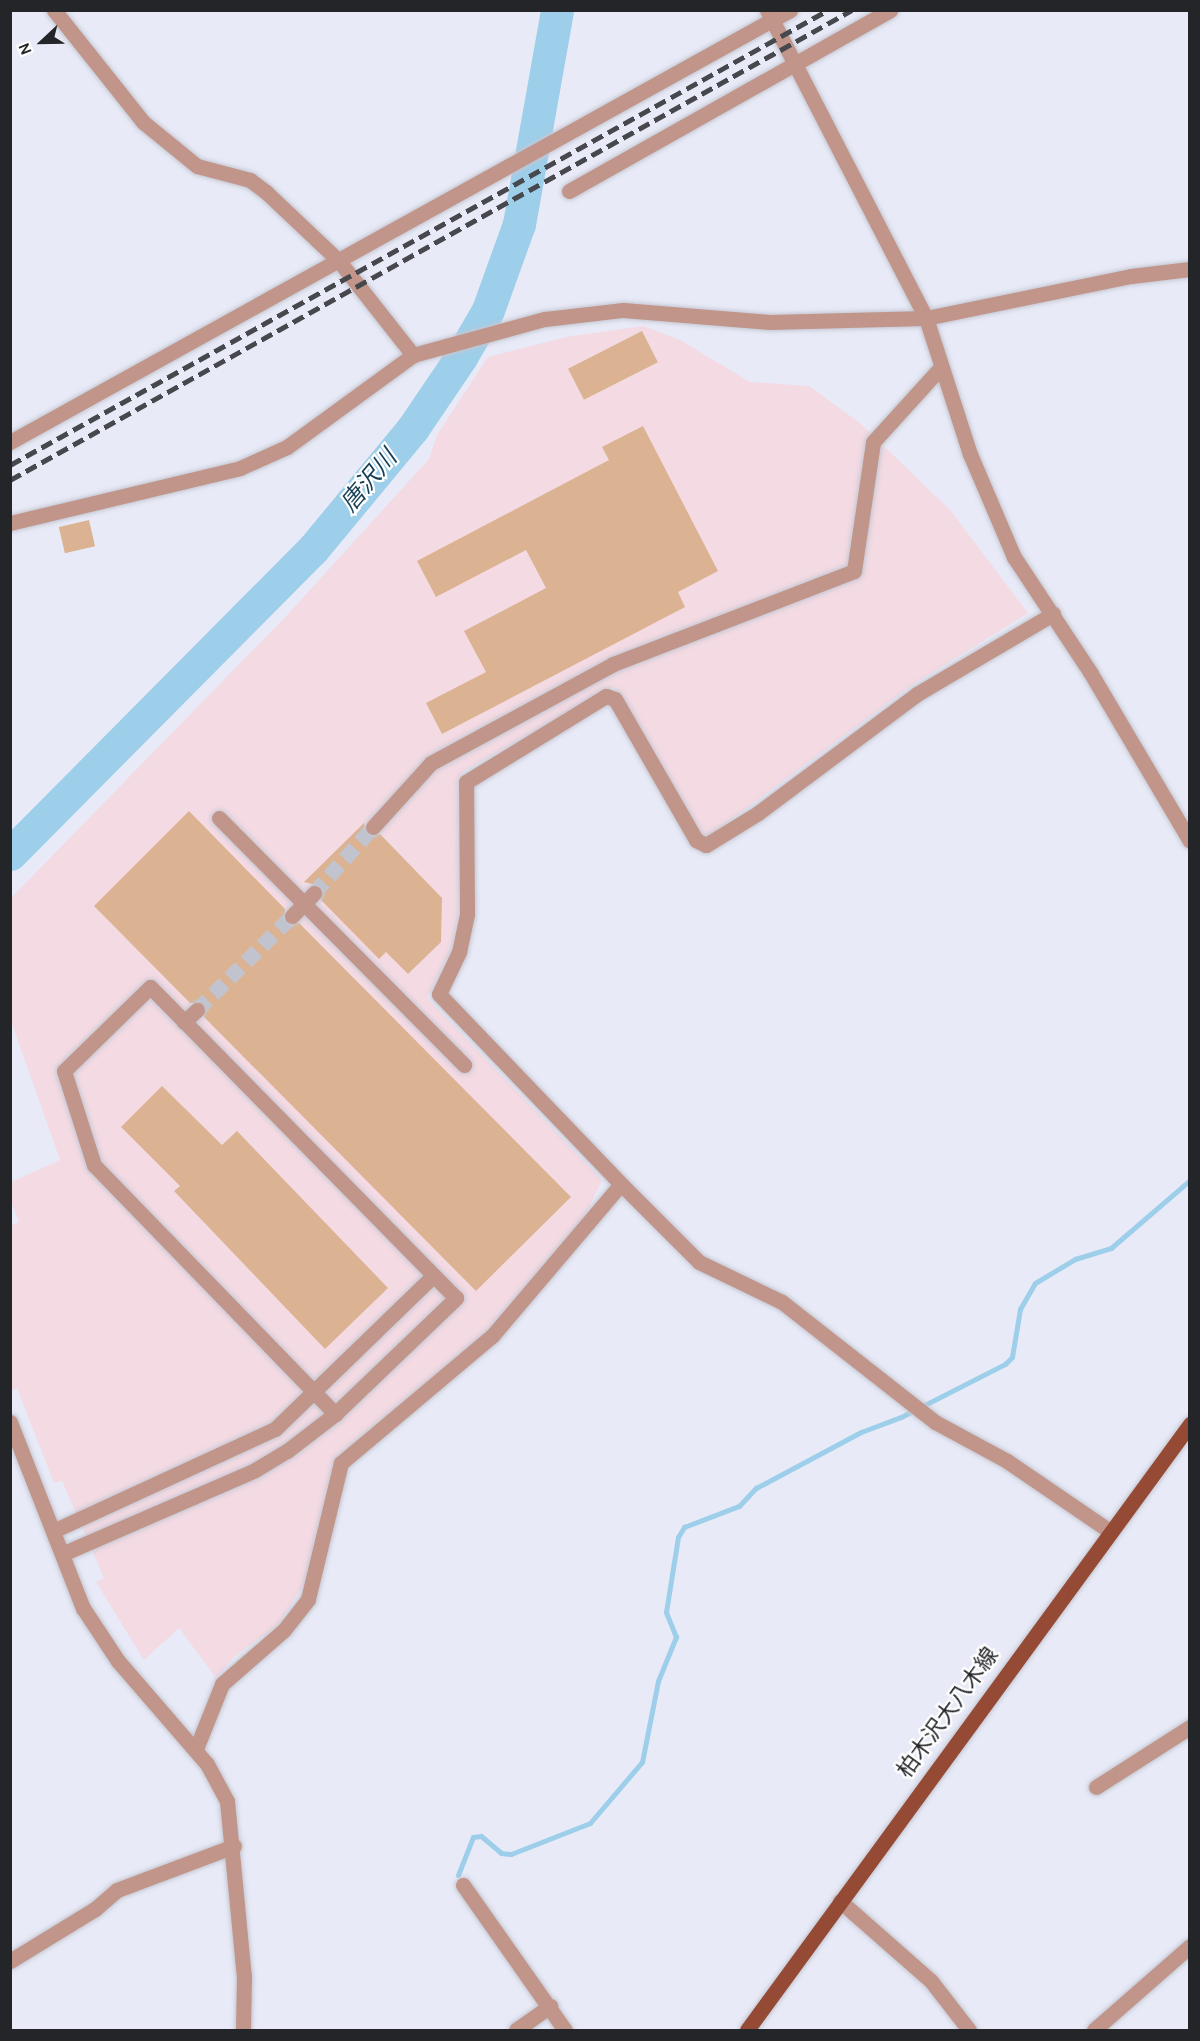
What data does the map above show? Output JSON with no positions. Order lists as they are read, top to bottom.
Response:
{
  "streets": {
    "main road": ["柏木沢大八木線"]
  },
  "water": ["唐沢川"],
  "north": "left"
}
